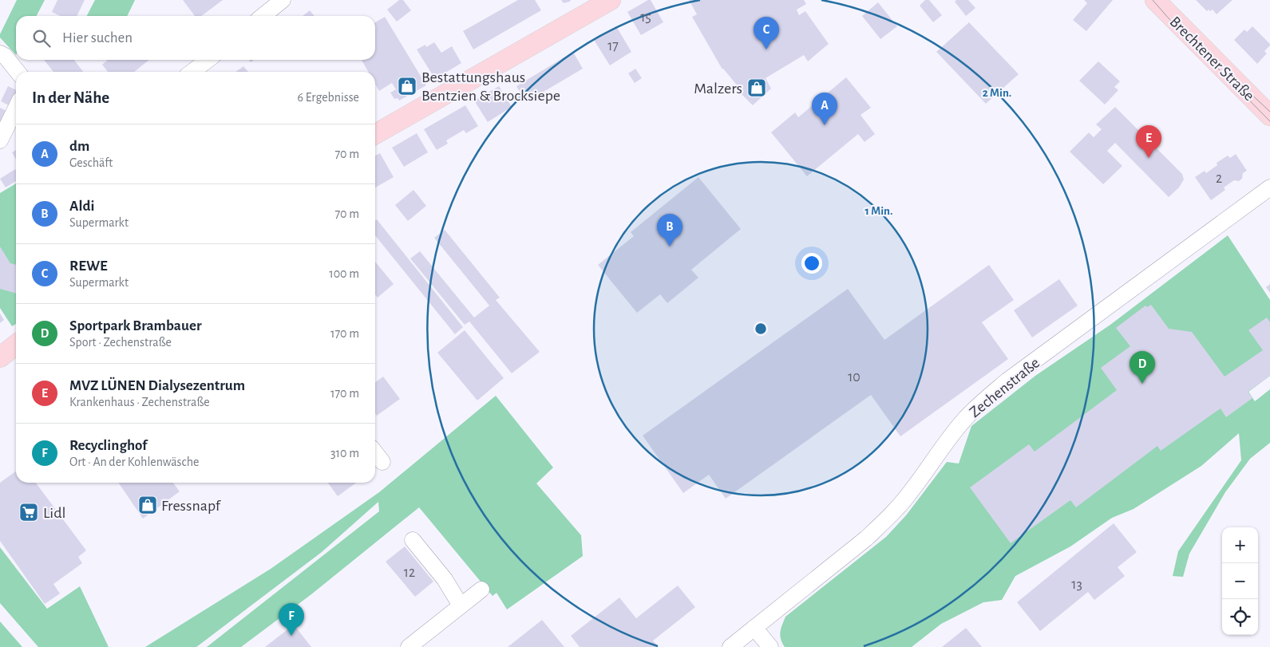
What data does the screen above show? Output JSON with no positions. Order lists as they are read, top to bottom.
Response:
{
  "streets": {
    "main road": ["Brechtener Straße"],
    "street": ["Zechenstraße"]
  },
  "places": {
    "shop": ["Bestattungshaus Bentzien & Brocksiepe", "Malzers", "Fressnapf"],
    "supermarket": ["Lidl"]
  },
  "house_numbers": [
    "15",
    "17",
    "2",
    "10",
    "12",
    "13"
  ],
  "page": {
    "search": "Hier suchen",
    "pins": [
      "C",
      "A",
      "E",
      "B",
      "D",
      "F"
    ],
    "heading": ["In der Nähe", "6 Ergebnisse"],
    "list": [
      {
        "mark": "A",
        "name": "dm",
        "note": "Geschäft",
        "value": "70 m"
      },
      {
        "mark": "B",
        "name": "Aldi",
        "note": "Supermarkt",
        "value": "70 m"
      },
      {
        "mark": "C",
        "name": "REWE",
        "note": "Supermarkt",
        "value": "100 m"
      },
      {
        "mark": "D",
        "name": "Sportpark Brambauer",
        "note": "Sport · Zechenstraße",
        "value": "170 m"
      },
      {
        "mark": "E",
        "name": "MVZ LÜNEN Dialysezentrum",
        "note": "Krankenhaus · Zechenstraße",
        "value": "170 m"
      },
      {
        "mark": "F",
        "name": "Recyclinghof",
        "note": "Ort · An der Kohlenwäsche",
        "value": "310 m"
      }
    ],
    "map_buttons": ["+", "−"]
  },
  "rings": ["2 Min.", "1 Min."]
}
